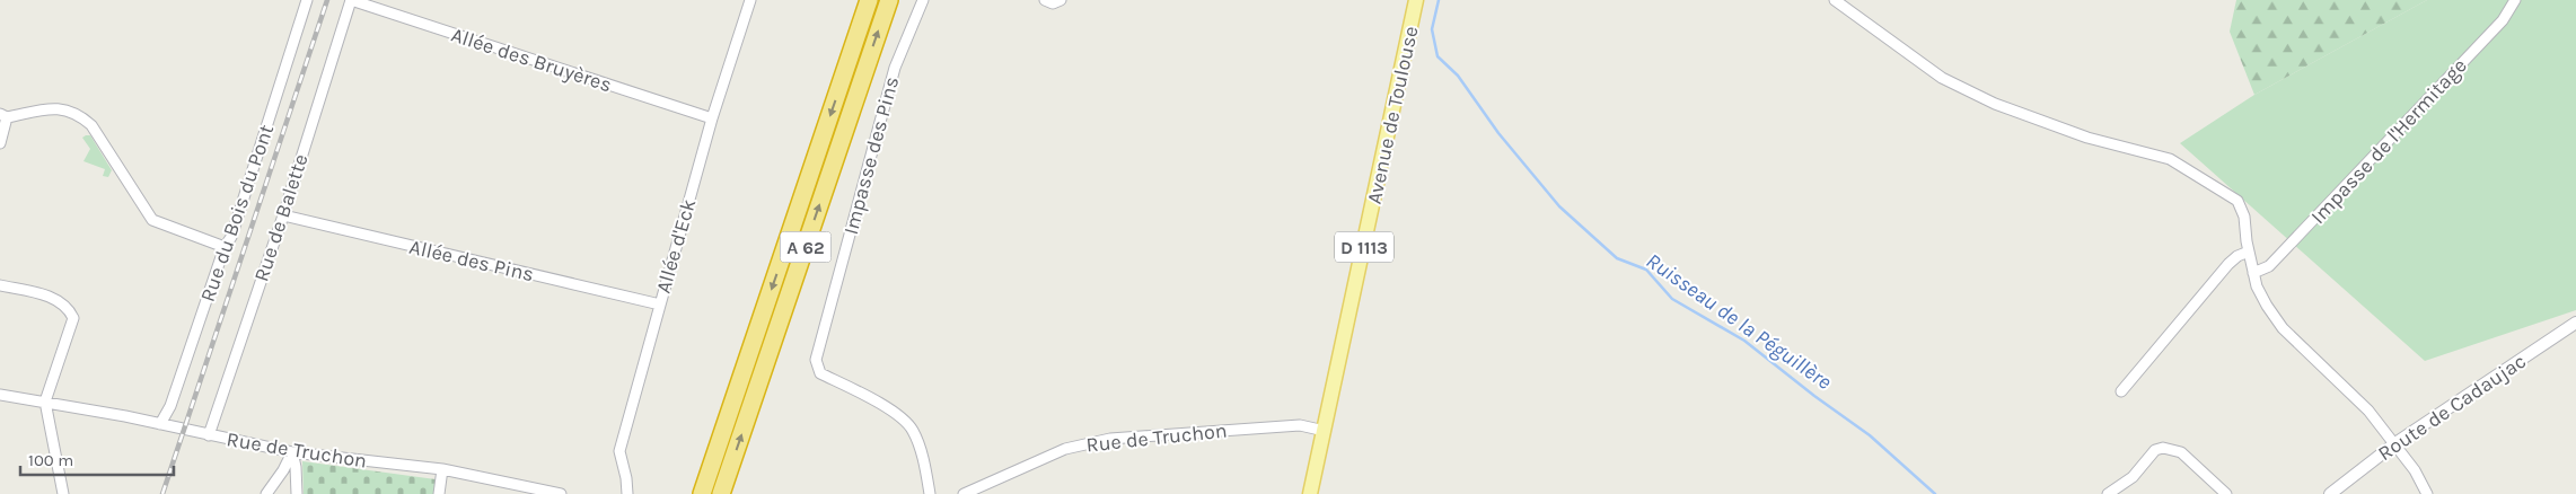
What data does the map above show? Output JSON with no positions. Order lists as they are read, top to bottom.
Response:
{
  "streets": {
    "highway": ["A 62"],
    "main road": ["Avenue de Toulouse", "D 1113"],
    "street": [
      "Allée des Bruyères",
      "Impasse de l'Hermitage",
      "Impasse des Pins",
      "Rue du Bois du Pont",
      "Rue de Balette",
      "Allée d'Eck",
      "Allée des Pins",
      "Route de Cadaujac",
      "Rue de Truchon"
    ]
  },
  "crossings": [
    ["Allée des Bruyères", "Rue de Balette"],
    ["Allée des Bruyères", "Allée d'Eck"],
    ["Avenue de Toulouse", "Rue de Truchon"],
    ["Rue du Bois du Pont", "Rue de Truchon"],
    ["Rue de Balette", "Allée des Pins"],
    ["Rue de Balette", "Rue de Truchon"],
    ["Allée d'Eck", "Allée des Pins"]
  ],
  "water": ["Ruisseau de la Péguillère"],
  "scale_bar": "100 m"
}
